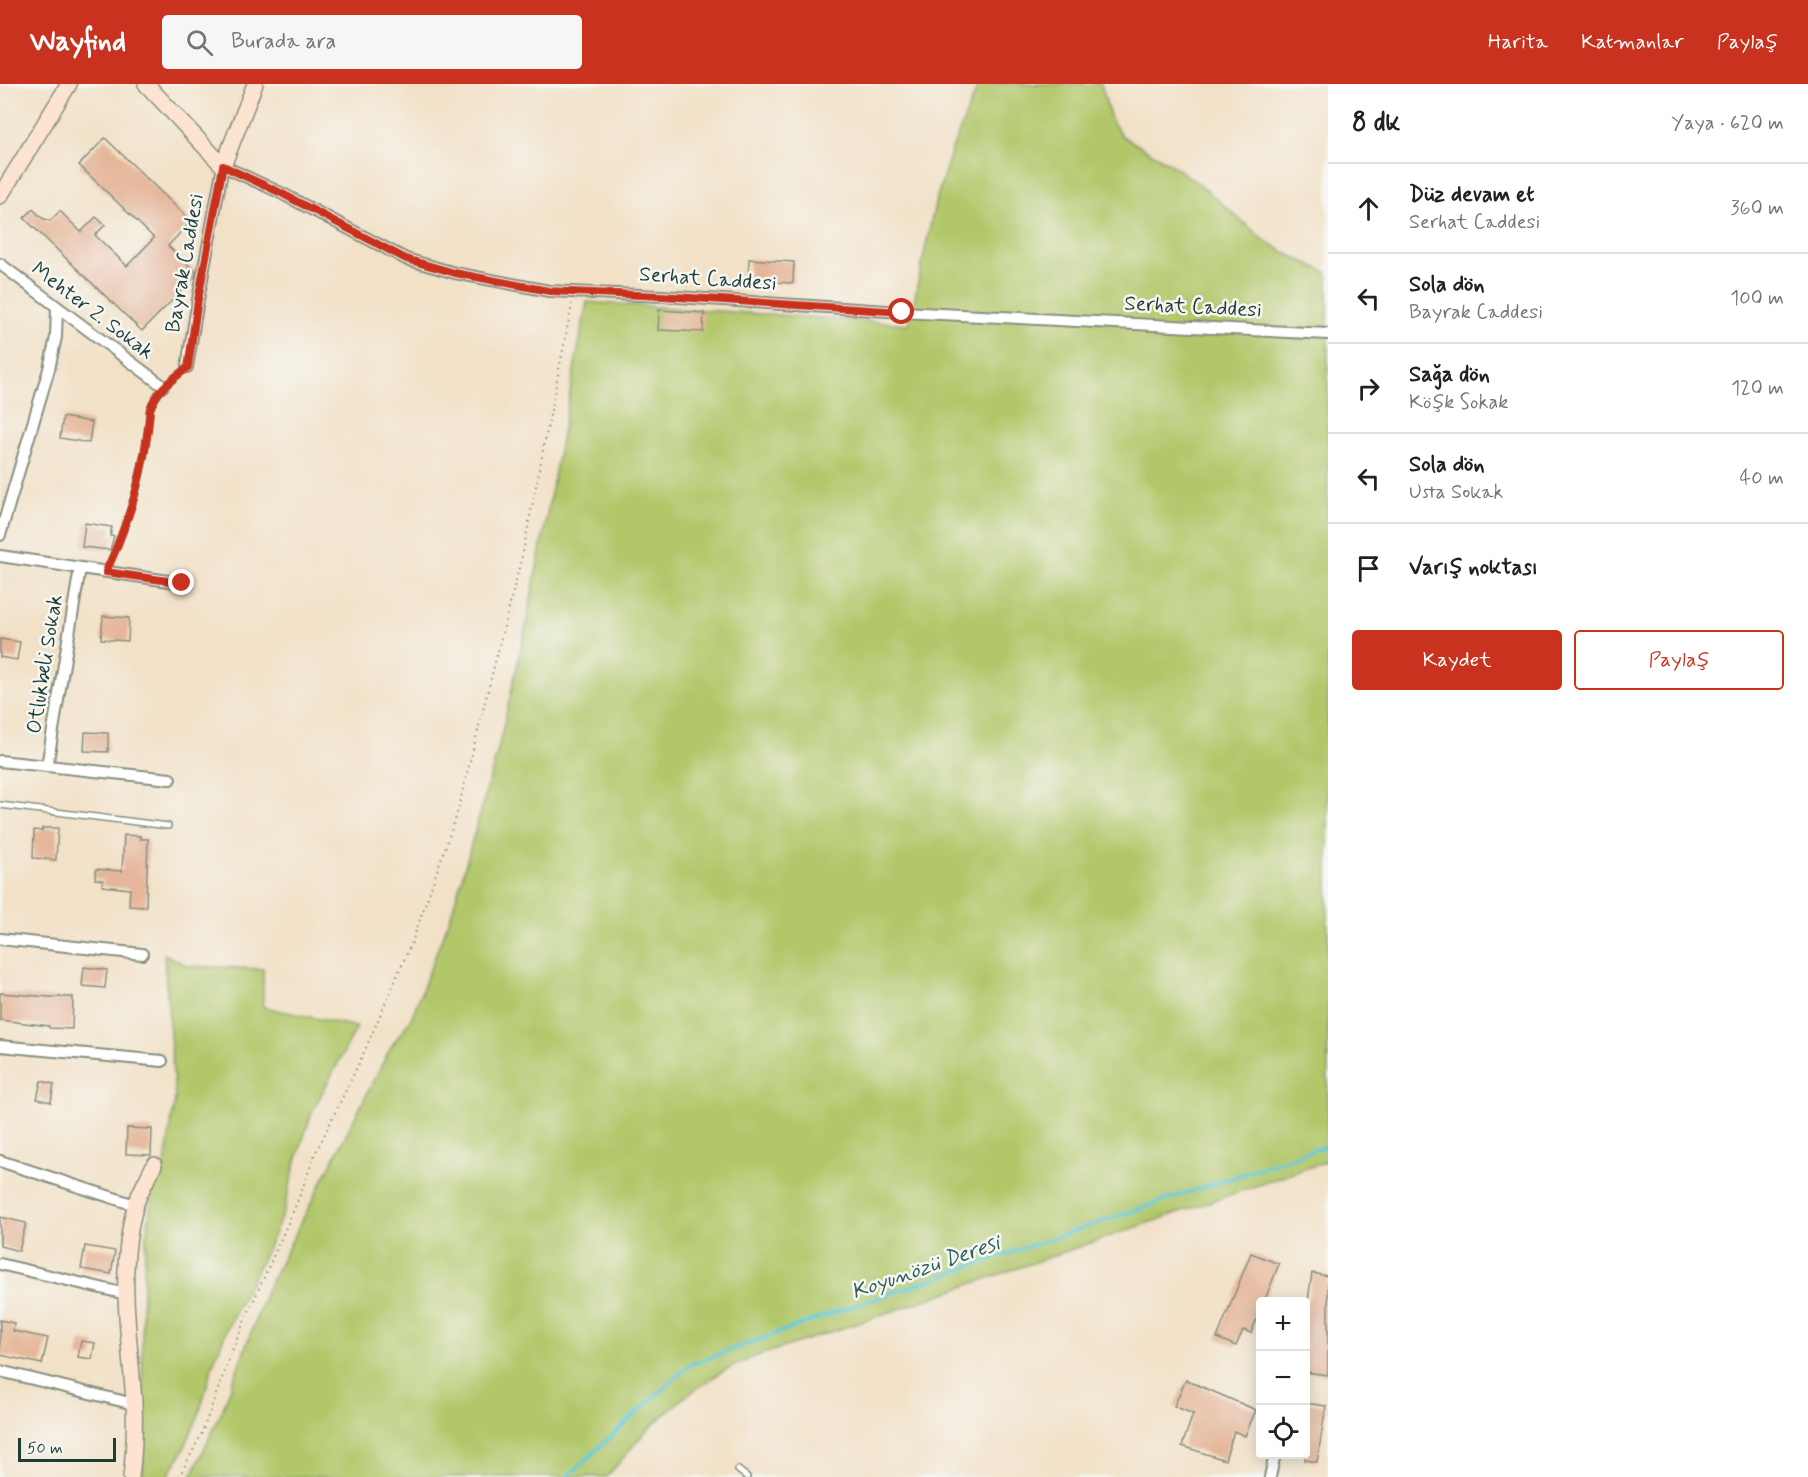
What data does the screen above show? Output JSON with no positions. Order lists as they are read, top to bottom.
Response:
{
  "streets": {
    "street": [
      "Bayrak Caddesi",
      "Serhat Caddesi",
      "Mehter 2. Sokak",
      "Otlukbeli Sokak"
    ]
  },
  "crossings": [
    ["Bayrak Caddesi", "Serhat Caddesi"]
  ],
  "water": ["Koyunözü Deresi"],
  "scale_bar": "50 m",
  "page": {
    "header": "Wayfind",
    "search": "Burada ara",
    "nav": ["Harita", "Katmanlar", "Paylaş"],
    "heading": ["8 dk", "Yaya · 620 m"],
    "list": [
      ["Düz devam et", "Serhat Caddesi", "360 m"],
      ["Sola dön", "Bayrak Caddesi", "100 m"],
      ["Sağa dön", "Köşk Sokak", "120 m"],
      ["Sola dön", "Usta Sokak", "40 m"],
      "Varış noktası"
    ],
    "buttons": ["Kaydet", "Paylaş"],
    "map_buttons": ["+", "−"],
    "scale": "50 m"
  }
}
